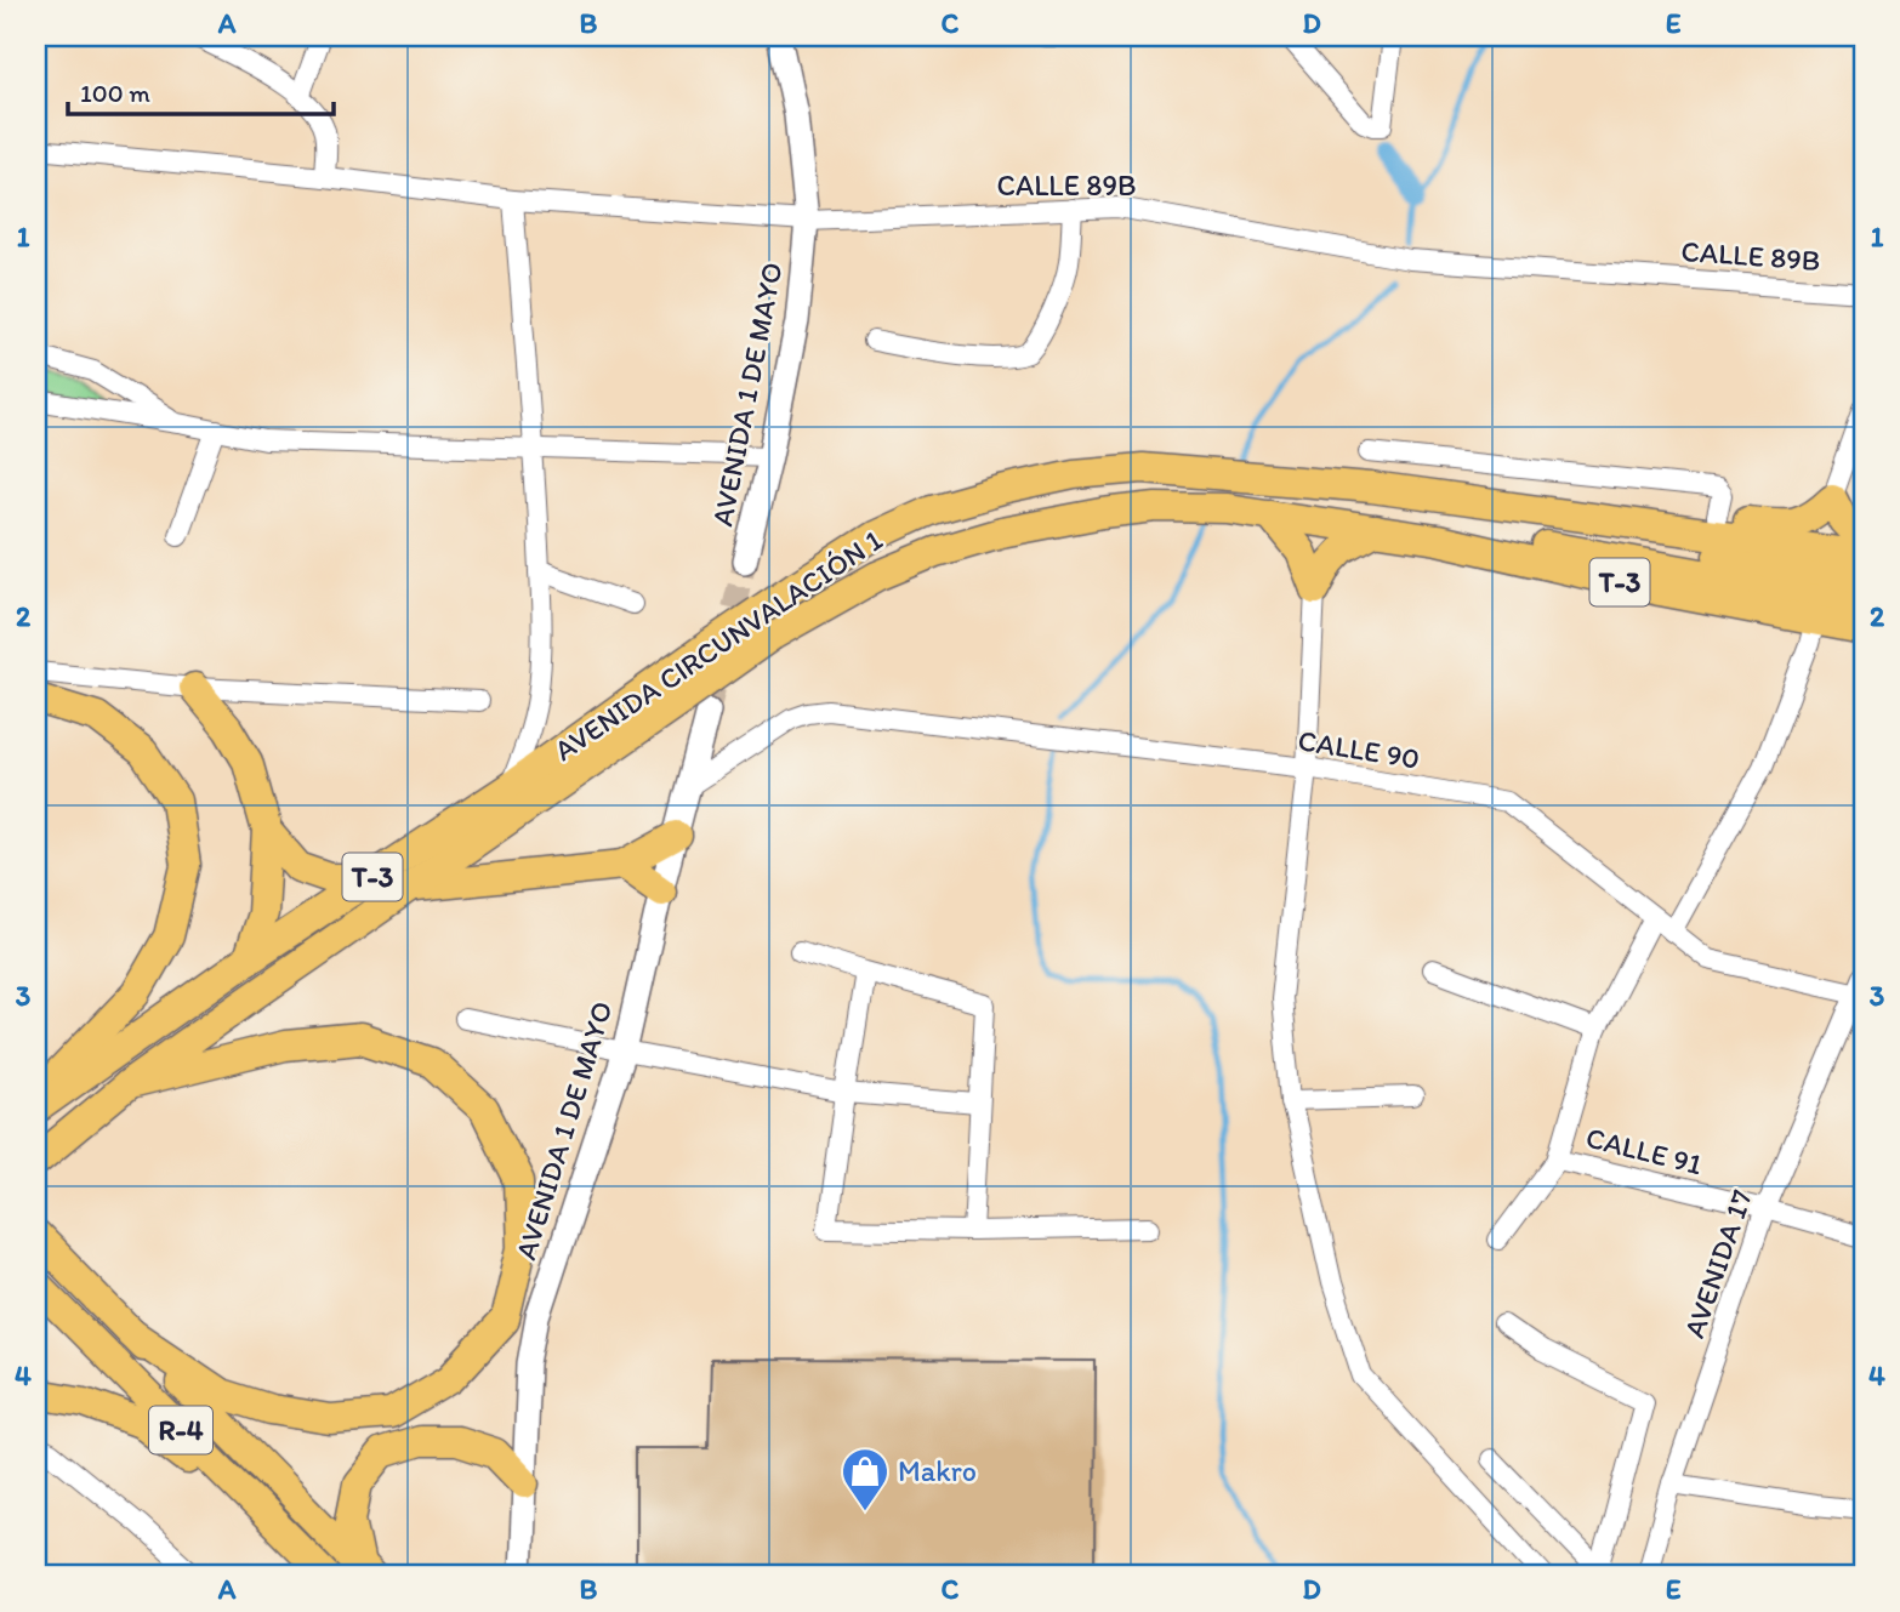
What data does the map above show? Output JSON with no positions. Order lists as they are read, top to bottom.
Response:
{
  "streets": {
    "main road": ["T-3", "AVENIDA CIRCUNVALACIÓN 1", "R-4"],
    "street": [
      "CALLE 89B",
      "AVENIDA 1 DE MAYO",
      "CALLE 90",
      "CALLE 91",
      "AVENIDA 17"
    ]
  },
  "crossings": [
    ["CALLE 89B", "AVENIDA 1 DE MAYO"],
    ["AVENIDA 1 DE MAYO", "AVENIDA CIRCUNVALACIÓN 1"],
    ["AVENIDA 1 DE MAYO", "CALLE 90"],
    ["T-3", "AVENIDA CIRCUNVALACIÓN 1"],
    ["CALLE 90", "AVENIDA 17"],
    ["CALLE 91", "AVENIDA 17"]
  ],
  "places": {
    "shop": ["Makro"]
  },
  "scale_bar": "100 m",
  "grid": {
    "columns": [
      "A",
      "B",
      "C",
      "D",
      "E"
    ],
    "rows": [
      "1",
      "2",
      "3",
      "4"
    ]
  }
}
